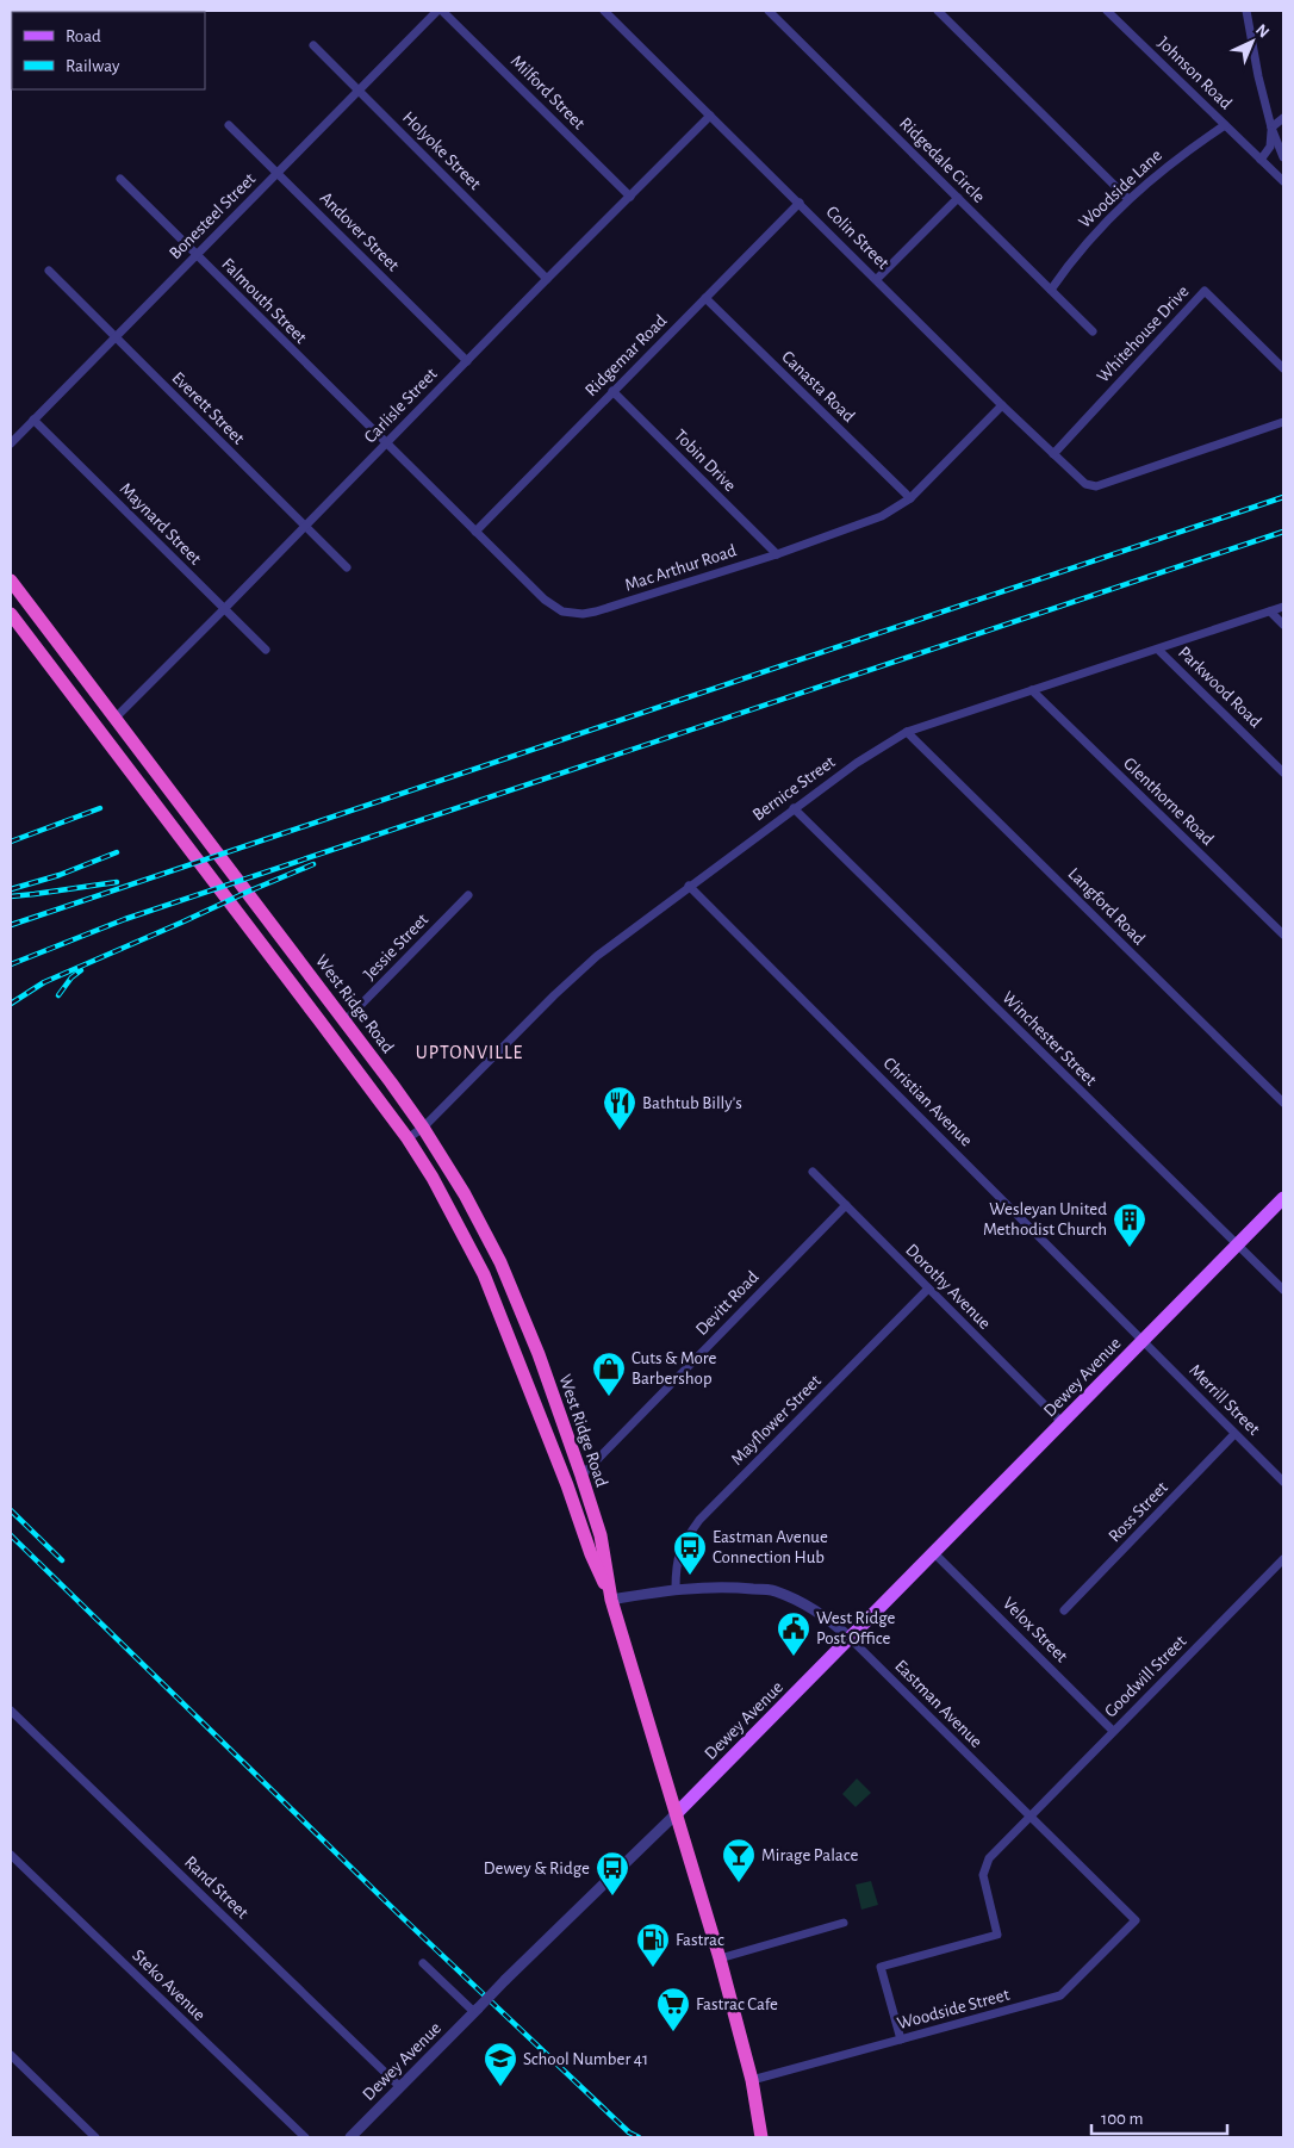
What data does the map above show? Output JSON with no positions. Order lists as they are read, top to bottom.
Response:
{
  "streets": {
    "highway": ["West Ridge Road"],
    "main road": ["Dewey Avenue"],
    "street": [
      "Johnson Road",
      "Milford Street",
      "Holyoke Street",
      "Ridgedale Circle",
      "Woodside Lane",
      "Bonesteel Street",
      "Andover Street",
      "Colin Street",
      "Falmouth Street",
      "Whitehouse Drive",
      "Ridgemar Road",
      "Canasta Road",
      "Carlisle Street",
      "Everett Street",
      "Tobin Drive",
      "Maynard Street",
      "Mac Arthur Road",
      "Parkwood Road",
      "Bernice Street",
      "Glenthorne Road",
      "Langford Road",
      "Jessie Street",
      "Winchester Street",
      "Christian Avenue",
      "Dorothy Avenue",
      "Devitt Road",
      "Merrill Street",
      "Mayflower Street",
      "Ross Street",
      "Velox Street",
      "Goodwill Street",
      "Eastman Avenue",
      "Rand Street",
      "Steko Avenue",
      "Woodside Street"
    ]
  },
  "crossings": [
    ["Johnson Road", "Woodside Lane"],
    ["Milford Street", "Bonesteel Street"],
    ["Milford Street", "Carlisle Street"],
    ["Holyoke Street", "Bonesteel Street"],
    ["Holyoke Street", "Carlisle Street"],
    ["Ridgedale Circle", "Woodside Lane"],
    ["Bonesteel Street", "Andover Street"],
    ["Bonesteel Street", "Falmouth Street"],
    ["Bonesteel Street", "Everett Street"],
    ["Bonesteel Street", "Maynard Street"],
    ["Andover Street", "Carlisle Street"],
    ["Colin Street", "Whitehouse Drive"],
    ["Colin Street", "Ridgemar Road"],
    ["Colin Street", "Carlisle Street"],
    ["Colin Street", "Mac Arthur Road"],
    ["Falmouth Street", "Carlisle Street"],
    ["Falmouth Street", "Mac Arthur Road"],
    ["Ridgemar Road", "Canasta Road"],
    ["Ridgemar Road", "Tobin Drive"],
    ["Ridgemar Road", "Mac Arthur Road"],
    ["Canasta Road", "Mac Arthur Road"],
    ["Carlisle Street", "Everett Street"],
    ["Carlisle Street", "Maynard Street"],
    ["Carlisle Street", "Mac Arthur Road"],
    ["Carlisle Street", "West Ridge Road"],
    ["Tobin Drive", "Mac Arthur Road"],
    ["Parkwood Road", "Bernice Street"],
    ["Bernice Street", "Glenthorne Road"],
    ["Bernice Street", "Langford Road"],
    ["Bernice Street", "West Ridge Road"],
    ["Bernice Street", "Winchester Street"],
    ["Bernice Street", "Christian Avenue"],
    ["Jessie Street", "West Ridge Road"],
    ["West Ridge Road", "Devitt Road"],
    ["West Ridge Road", "Dewey Avenue"],
    ["West Ridge Road", "Eastman Avenue"],
    ["West Ridge Road", "Woodside Street"],
    ["Winchester Street", "Dewey Avenue"],
    ["Christian Avenue", "Dewey Avenue"],
    ["Christian Avenue", "Merrill Street"],
    ["Dorothy Avenue", "Devitt Road"],
    ["Dorothy Avenue", "Dewey Avenue"],
    ["Dorothy Avenue", "Mayflower Street"],
    ["Dewey Avenue", "Merrill Street"],
    ["Dewey Avenue", "Velox Street"],
    ["Dewey Avenue", "Eastman Avenue"],
    ["Dewey Avenue", "Rand Street"],
    ["Merrill Street", "Ross Street"],
    ["Mayflower Street", "Eastman Avenue"],
    ["Velox Street", "Goodwill Street"],
    ["Goodwill Street", "Eastman Avenue"],
    ["Goodwill Street", "Woodside Street"],
    ["Eastman Avenue", "Woodside Street"]
  ],
  "districts": ["UPTONVILLE"],
  "places": {
    "restaurant": ["Bathtub Billy's"],
    "building": ["Wesleyan United Methodist Church"],
    "shop": ["Cuts & More Barbershop"],
    "bus stop": ["Eastman Avenue Connection Hub", "Dewey & Ridge"],
    "public building": ["West Ridge Post Office"],
    "bar": ["Mirage Palace"],
    "fuel station": ["Fastrac"],
    "supermarket": ["Fastrac Cafe"],
    "school or university": ["School Number 41"]
  },
  "legend": ["Road", "Railway"],
  "scale_bar": "100 m",
  "north": "top right"
}
